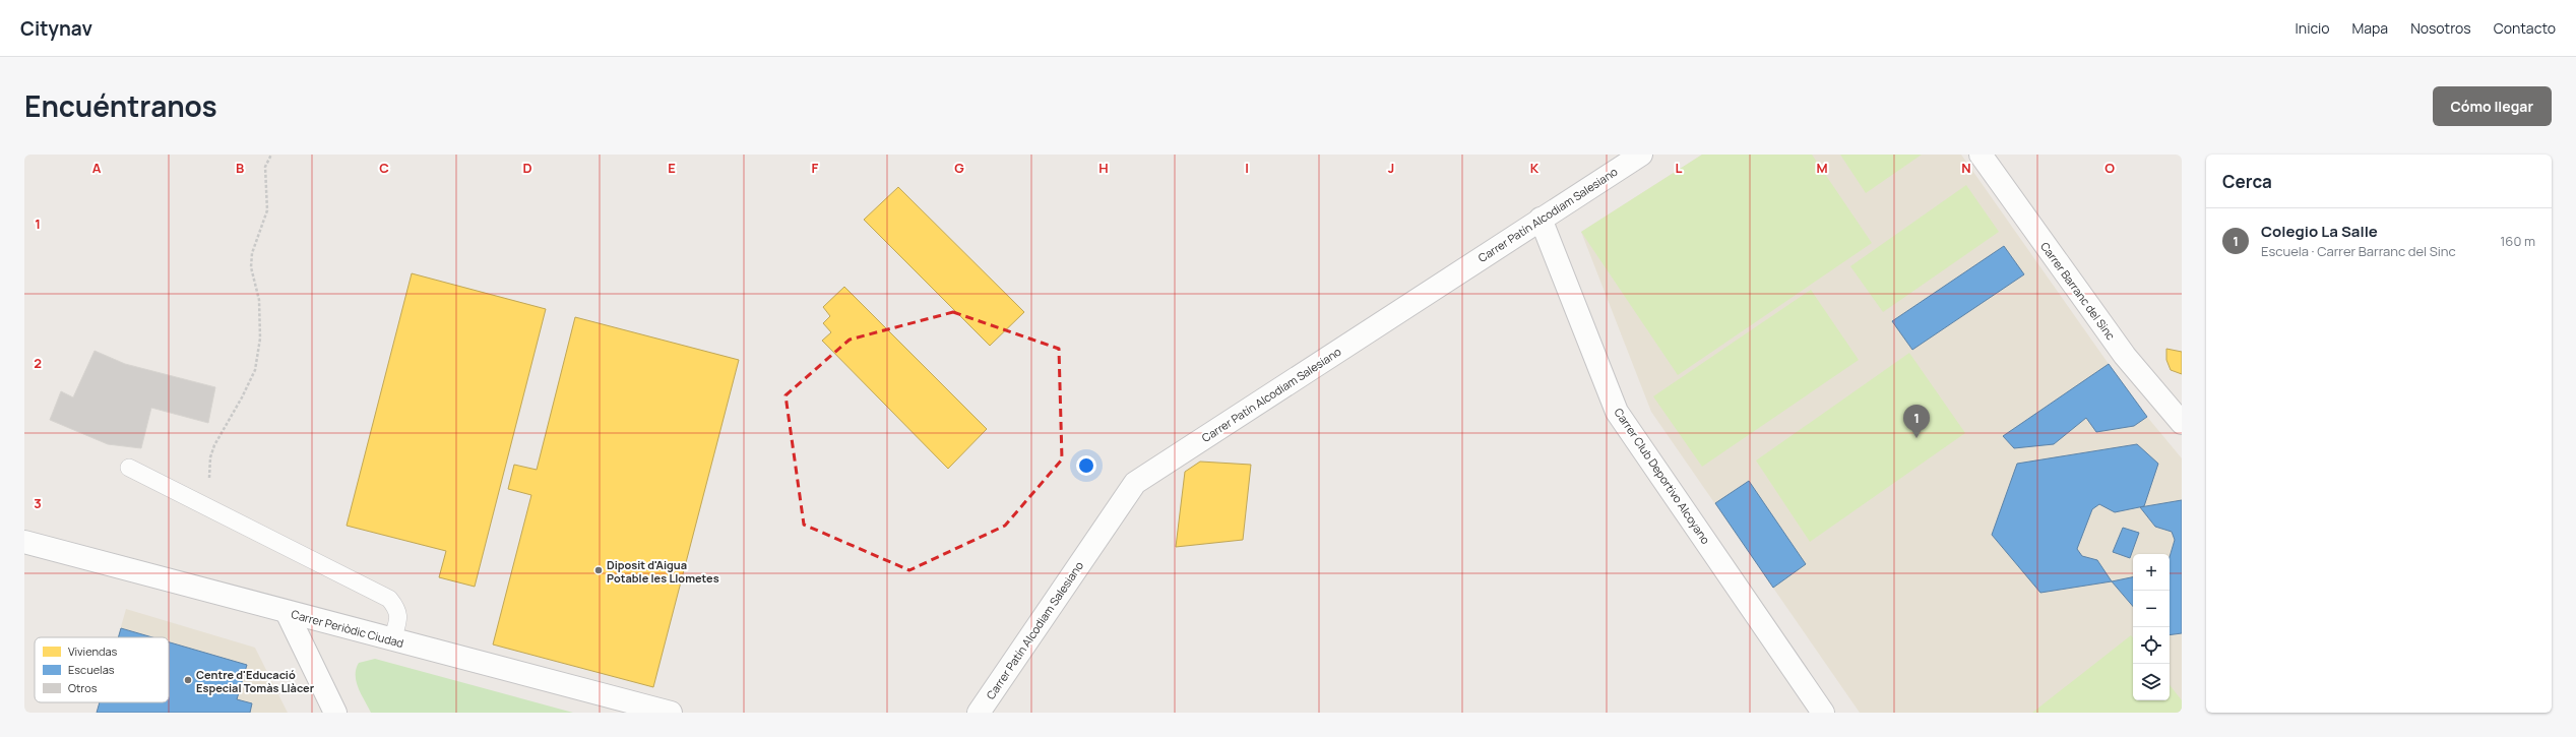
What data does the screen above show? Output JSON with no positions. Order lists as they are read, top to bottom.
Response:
{
  "streets": {
    "street": [
      "Carrer Patín Alcodiam Salesiano",
      "Carrer Barranc del Sinc",
      "Carrer Club Deportivo Alcoyano",
      "Carrer Periòdic Ciudad"
    ]
  },
  "crossings": [
    ["Carrer Patín Alcodiam Salesiano", "Carrer Club Deportivo Alcoyano"]
  ],
  "places": ["Diposit d'Aigua Potable les Llometes", "Centre d'Educació Especial Tomàs Llàcer"],
  "legend": ["Viviendas", "Escuelas", "Otros"],
  "page": {
    "header": "Citynav",
    "nav": [
      "Inicio",
      "Mapa",
      "Nosotros",
      "Contacto"
    ],
    "title": "Encuéntranos",
    "buttons": "Cómo llegar",
    "heading": "Cerca",
    "list": [
      {
        "mark": "1",
        "name": "Colegio La Salle",
        "note": "Escuela · Carrer Barranc del Sinc",
        "value": "160 m"
      }
    ],
    "pins": "1",
    "map_buttons": ["+", "−"]
  },
  "grid": {
    "columns": [
      "A",
      "B",
      "C",
      "D",
      "E",
      "F",
      "G",
      "H",
      "I",
      "J",
      "K",
      "L",
      "M",
      "N",
      "O"
    ],
    "rows": ["1", "2", "3"]
  }
}
